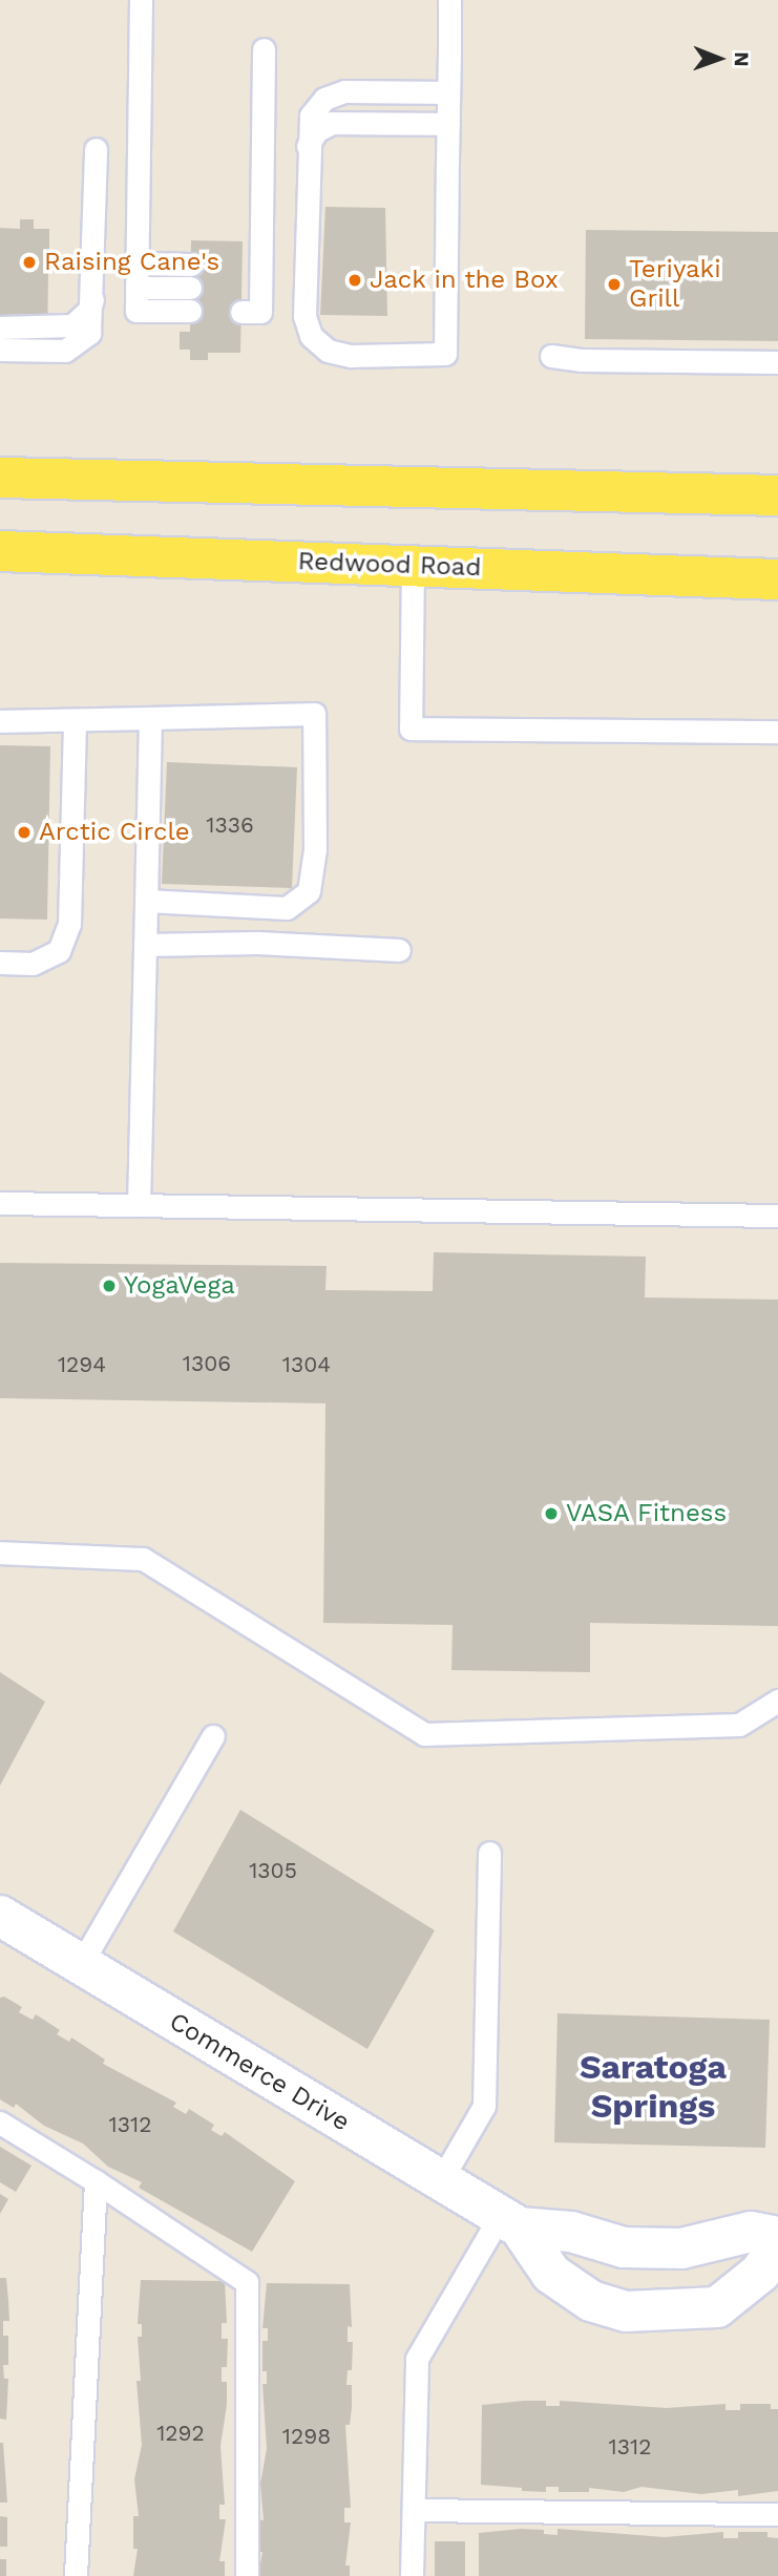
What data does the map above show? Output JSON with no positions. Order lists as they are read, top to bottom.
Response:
{
  "streets": {
    "main road": ["Redwood Road"],
    "street": ["Commerce Drive"]
  },
  "districts": ["Saratoga Springs"],
  "places": [
    "Raising Cane's",
    "Jack in the Box",
    "Teriyaki Grill",
    "Arctic Circle",
    "YogaVega",
    "VASA Fitness"
  ],
  "house_numbers": [
    "1336",
    "1306",
    "1294",
    "1304",
    "1305",
    "1312",
    "1292",
    "1298",
    "1312"
  ],
  "north": "right"
}
